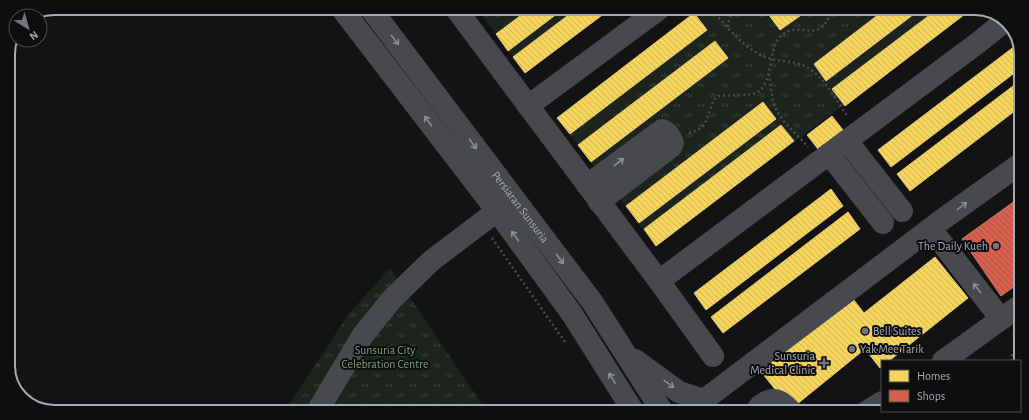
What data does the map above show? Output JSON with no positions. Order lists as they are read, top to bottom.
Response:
{
  "streets": {
    "street": ["Persiaran Sunsuria"]
  },
  "parks": ["Sunsuria City Celebration Centre"],
  "places": {
    "other": ["The Daily Kueh", "Bell Suites", "Yak Mee Tarik"],
    "health": ["Sunsuria Medical Clinic"]
  },
  "legend": ["Homes", "Shops"],
  "north": "bottom right"
}
